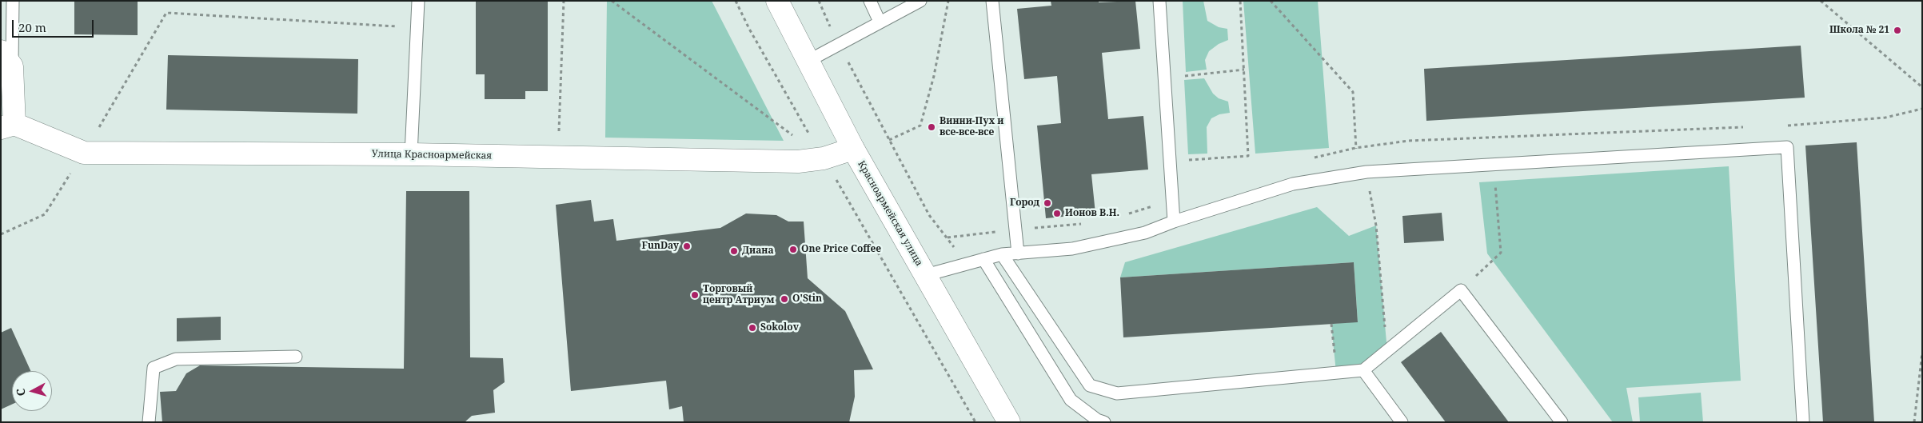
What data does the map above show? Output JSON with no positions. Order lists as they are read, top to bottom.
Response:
{
  "streets": {
    "street": ["Улица Красноармейская", "Красноармейская улица"]
  },
  "crossings": [
    ["Улица Красноармейская", "Красноармейская улица"]
  ],
  "places": [
    "Школа № 21",
    "Винни-Пух и все-все-все",
    "Город",
    "Ионов В.Н.",
    "FunDay",
    "One Price Coffee",
    "Диана",
    "Торговый центр Атриум",
    "O'Stin",
    "Sokolov"
  ],
  "scale_bar": "20 m",
  "north": "left"
}
